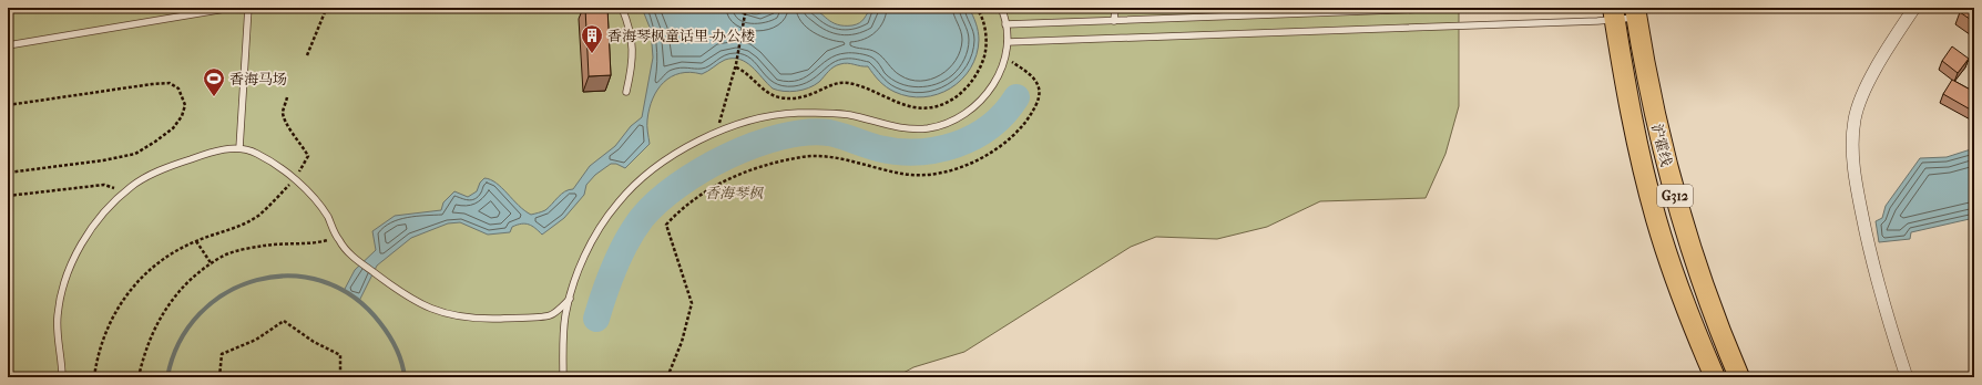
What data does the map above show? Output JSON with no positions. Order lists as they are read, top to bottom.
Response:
{
  "streets": {
    "highway": ["沪霍线", "G312"]
  },
  "parks": ["香海琴枫"],
  "places": {
    "building": ["香海琴枫童话里-办公楼"],
    "sports": ["香海马场"]
  }
}
